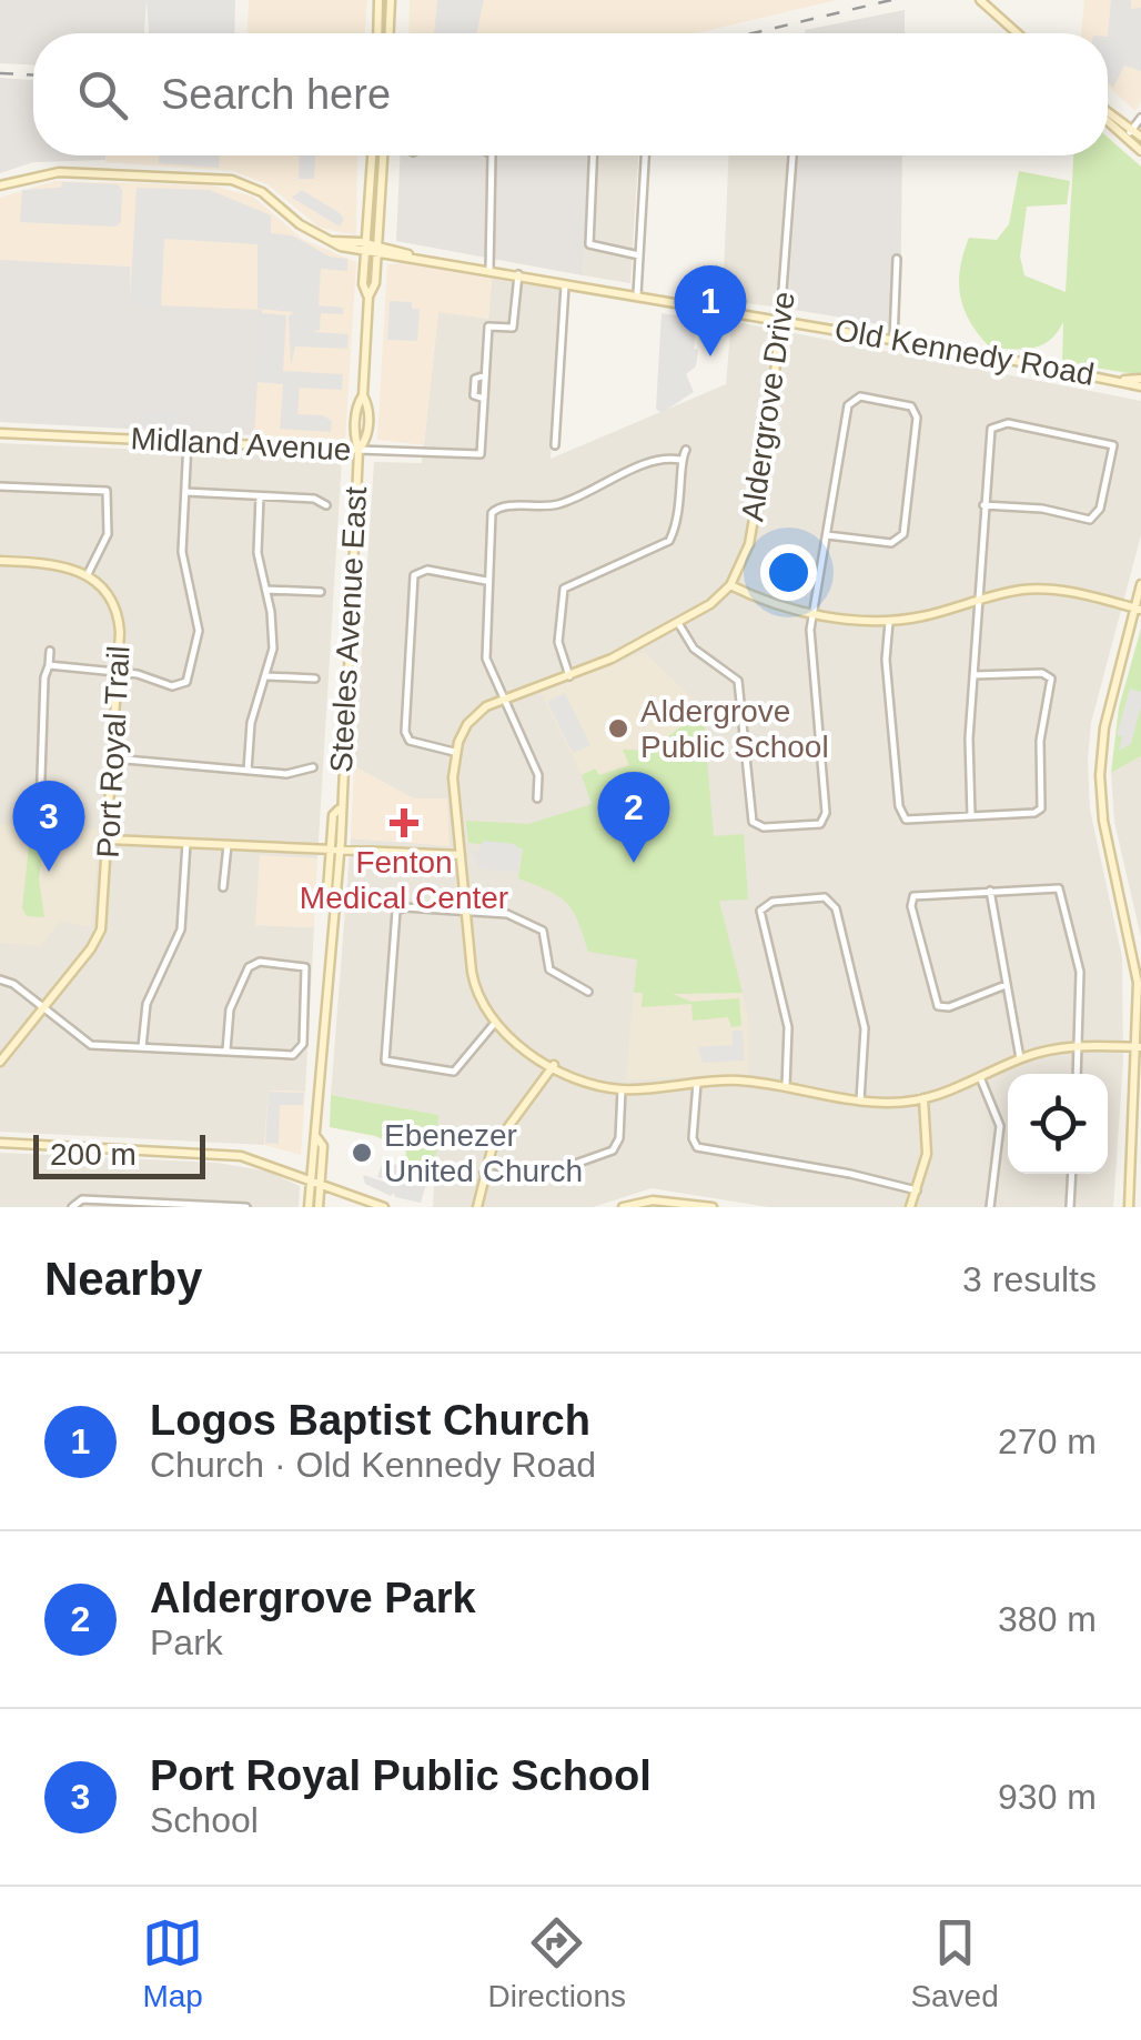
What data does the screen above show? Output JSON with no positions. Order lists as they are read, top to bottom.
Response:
{
  "streets": {
    "street": [
      "Old Kennedy Road",
      "Aldergrove Drive",
      "Midland Avenue",
      "Steeles Avenue East",
      "Port Royal Trail"
    ]
  },
  "crossings": [
    ["Old Kennedy Road", "Aldergrove Drive"],
    ["Old Kennedy Road", "Midland Avenue"],
    ["Old Kennedy Road", "Steeles Avenue East"],
    ["Midland Avenue", "Steeles Avenue East"]
  ],
  "places": {
    "other": ["Aldergrove Public School", "Ebenezer United Church"],
    "health": ["Fenton Medical Center"]
  },
  "scale_bar": "200 m",
  "page": {
    "search": "Search here",
    "pins": ["1", "2", "3"],
    "scale": "200 m",
    "heading": ["Nearby", "3 results"],
    "list": [
      {
        "mark": "1",
        "name": "Logos Baptist Church",
        "note": "Church · Old Kennedy Road",
        "value": "270 m"
      },
      {
        "mark": "2",
        "name": "Aldergrove Park",
        "note": "Park",
        "value": "380 m"
      },
      {
        "mark": "3",
        "name": "Port Royal Public School",
        "note": "School",
        "value": "930 m"
      }
    ],
    "nav": ["Map", "Directions", "Saved"]
  }
}
